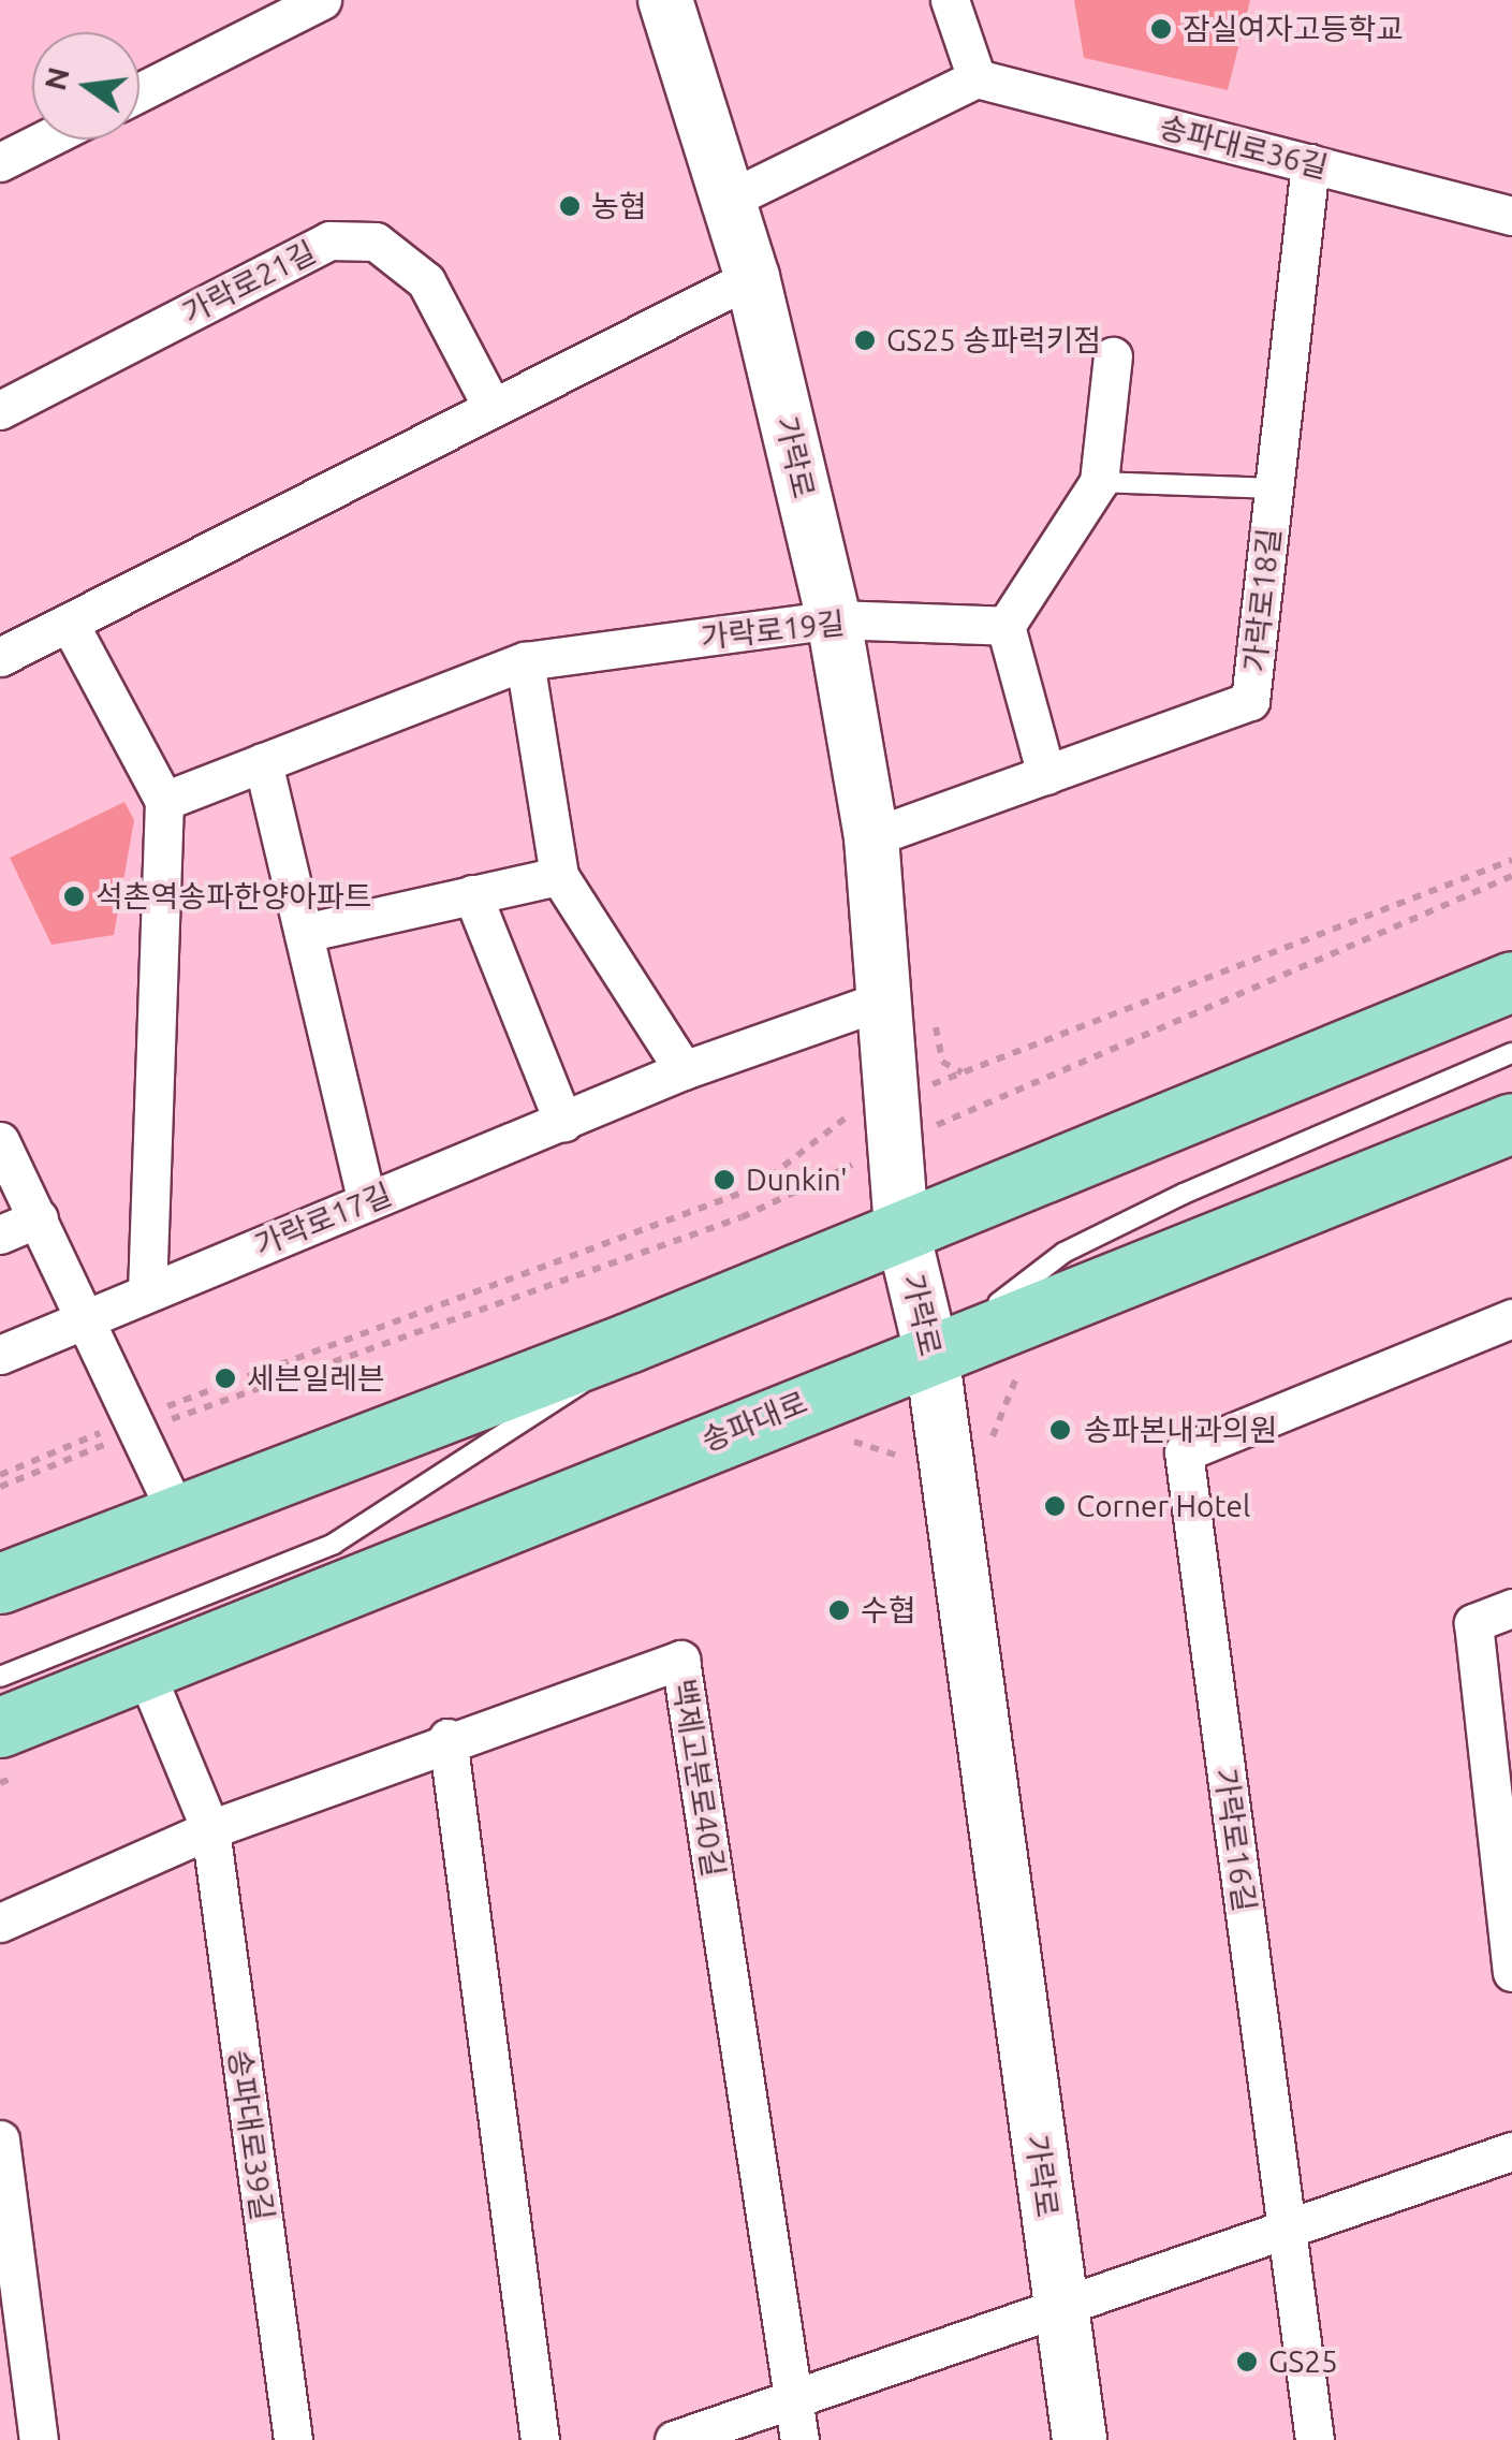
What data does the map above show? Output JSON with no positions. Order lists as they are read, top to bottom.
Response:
{
  "streets": {
    "main road": ["송파대로"],
    "street": [
      "송파대로36길",
      "가락로21길",
      "가락로",
      "가락로18길",
      "가락로19길",
      "가락로17길",
      "백제고분로40길",
      "가락로16길",
      "송파대로39길"
    ]
  },
  "crossings": [
    ["송파대로36길", "가락로18길"],
    ["가락로", "가락로18길"],
    ["가락로", "가락로19길"],
    ["가락로", "가락로17길"],
    ["가락로", "송파대로"],
    ["송파대로", "송파대로39길"]
  ],
  "places": [
    "잠실여자고등학교",
    "농협",
    "GS25 송파럭키점",
    "석촌역송파한양아파트",
    "Dunkin'",
    "세븐일레븐",
    "송파본내과의원",
    "Corner Hotel",
    "수협",
    "GS25"
  ],
  "north": "left"
}
